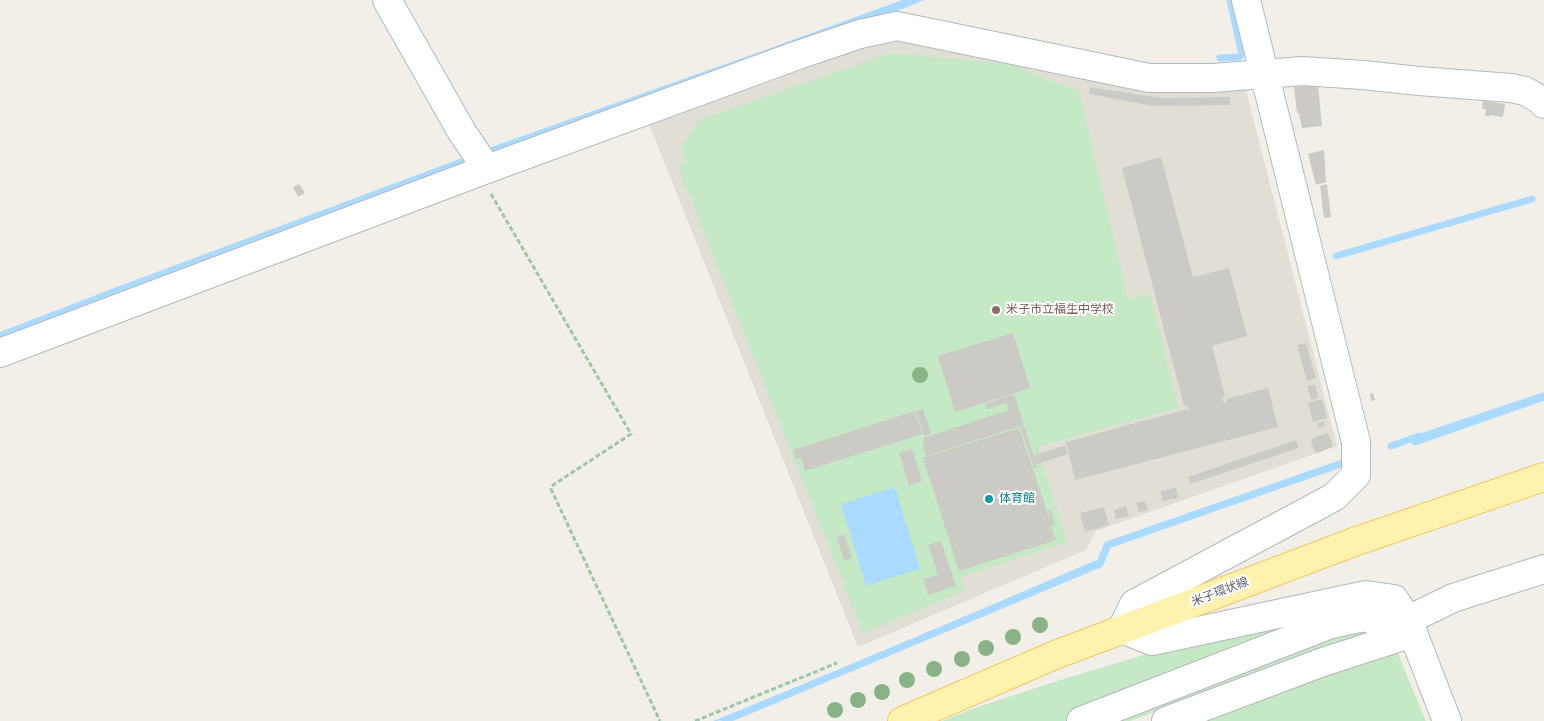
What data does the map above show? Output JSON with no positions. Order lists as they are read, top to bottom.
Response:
{
  "streets": {
    "main road": ["米子環状線"]
  },
  "places": ["米子市立福生中学校", "体育館"]
}
